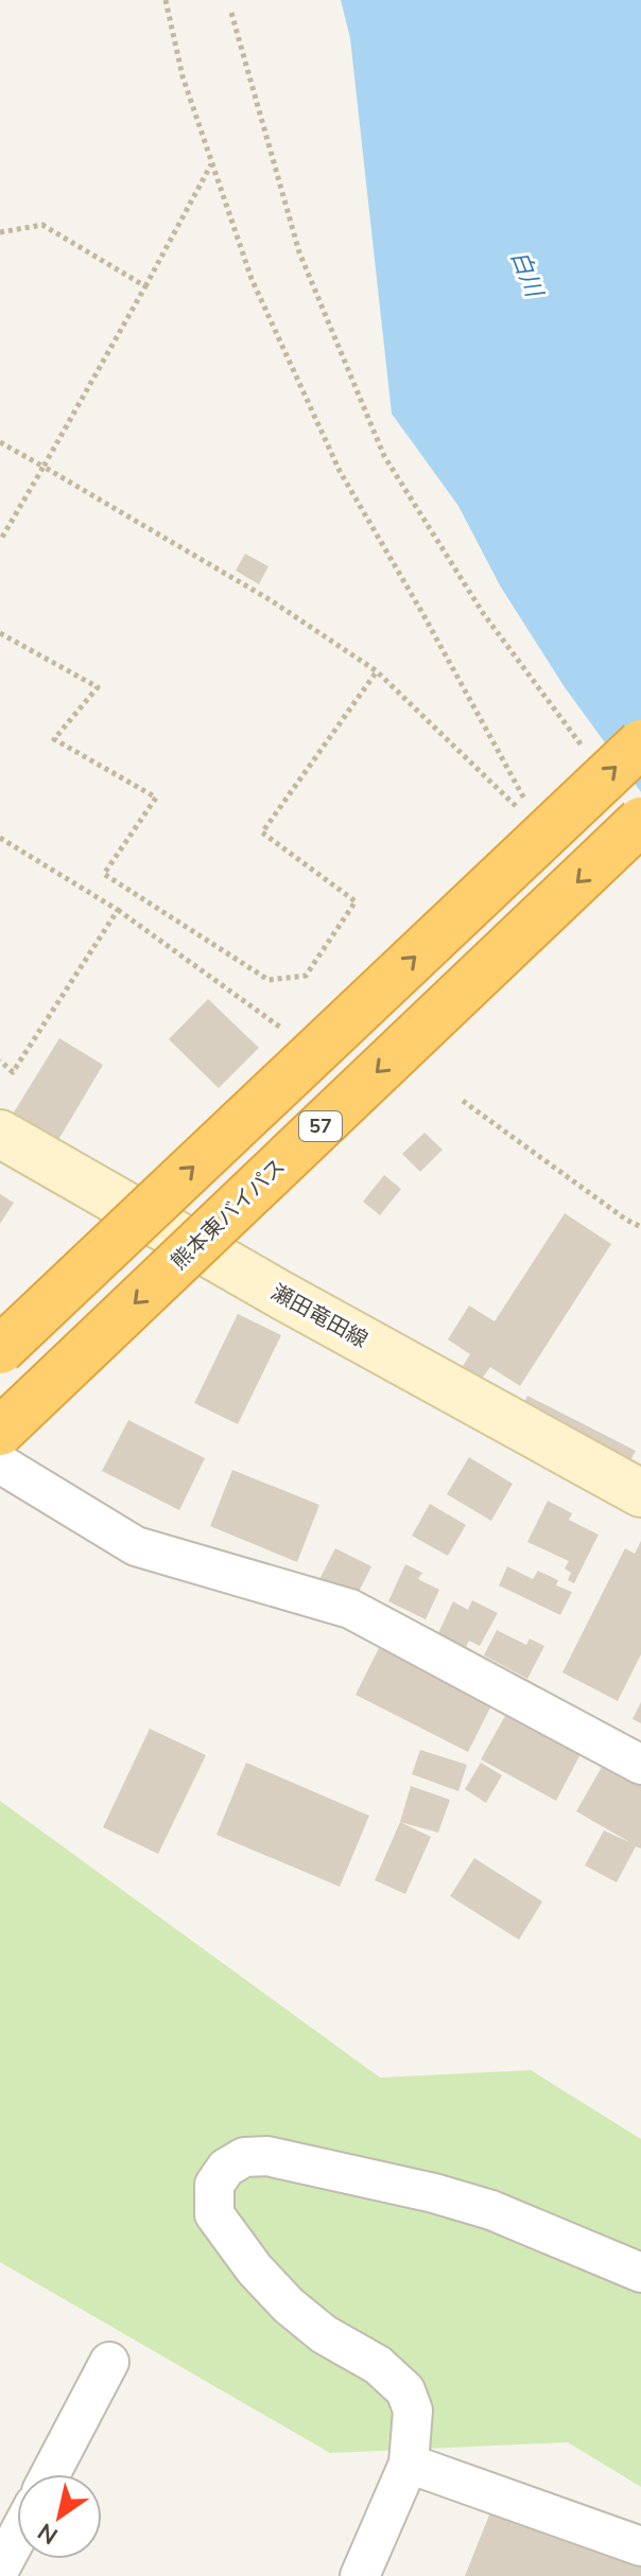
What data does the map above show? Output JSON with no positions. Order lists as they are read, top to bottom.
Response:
{
  "streets": {
    "highway": ["57", "熊本東バイパス"],
    "main road": ["瀬田竜田線"]
  },
  "water": ["白川"],
  "north": "bottom left"
}
